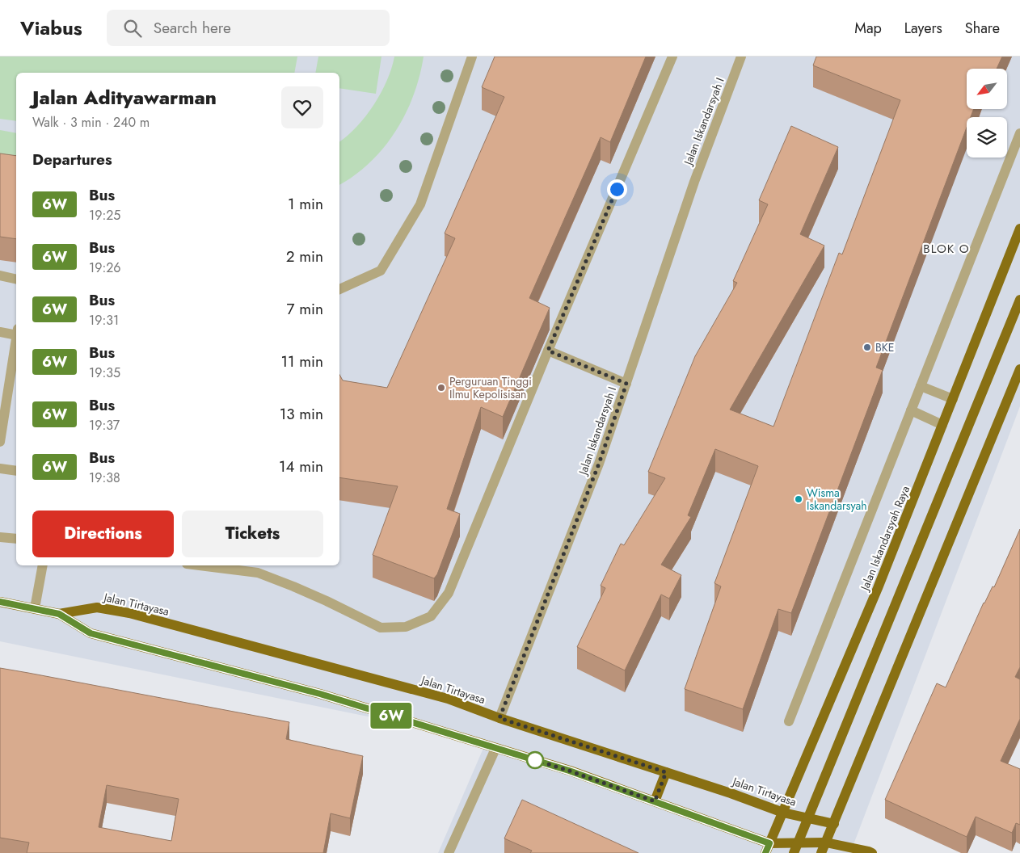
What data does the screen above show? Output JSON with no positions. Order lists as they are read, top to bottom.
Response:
{
  "streets": {
    "main road": ["Jalan Iskandarsyah Raya", "Jalan Tirtayasa"],
    "street": ["Jalan Iskandarsyah I"]
  },
  "crossings": [
    ["Jalan Iskandarsyah I", "Jalan Tirtayasa"],
    ["Jalan Iskandarsyah Raya", "Jalan Tirtayasa"]
  ],
  "districts": ["BLOK O"],
  "places": ["BKE", "Perguruan Tinggi Ilmu Kepolisisan", "Wisma Iskandarsyah"],
  "lines": ["bus line 6W"],
  "north": "bottom left",
  "page": {
    "header": "Viabus",
    "search": "Search here",
    "nav": ["Map", "Layers", "Share"],
    "on_map": "6W",
    "heading": [
      ["Jalan Adityawarman", "Walk · 3 min · 240 m"],
      "Departures"
    ],
    "list": [
      {
        "mark": "6W",
        "name": "Bus",
        "note": "19:25",
        "value": "1 min"
      },
      {
        "mark": "6W",
        "name": "Bus",
        "note": "19:26",
        "value": "2 min"
      },
      {
        "mark": "6W",
        "name": "Bus",
        "note": "19:31",
        "value": "7 min"
      },
      {
        "mark": "6W",
        "name": "Bus",
        "note": "19:35",
        "value": "11 min"
      },
      {
        "mark": "6W",
        "name": "Bus",
        "note": "19:37",
        "value": "13 min"
      },
      {
        "mark": "6W",
        "name": "Bus",
        "note": "19:38",
        "value": "14 min"
      }
    ],
    "buttons": ["Directions", "Tickets"]
  }
}
